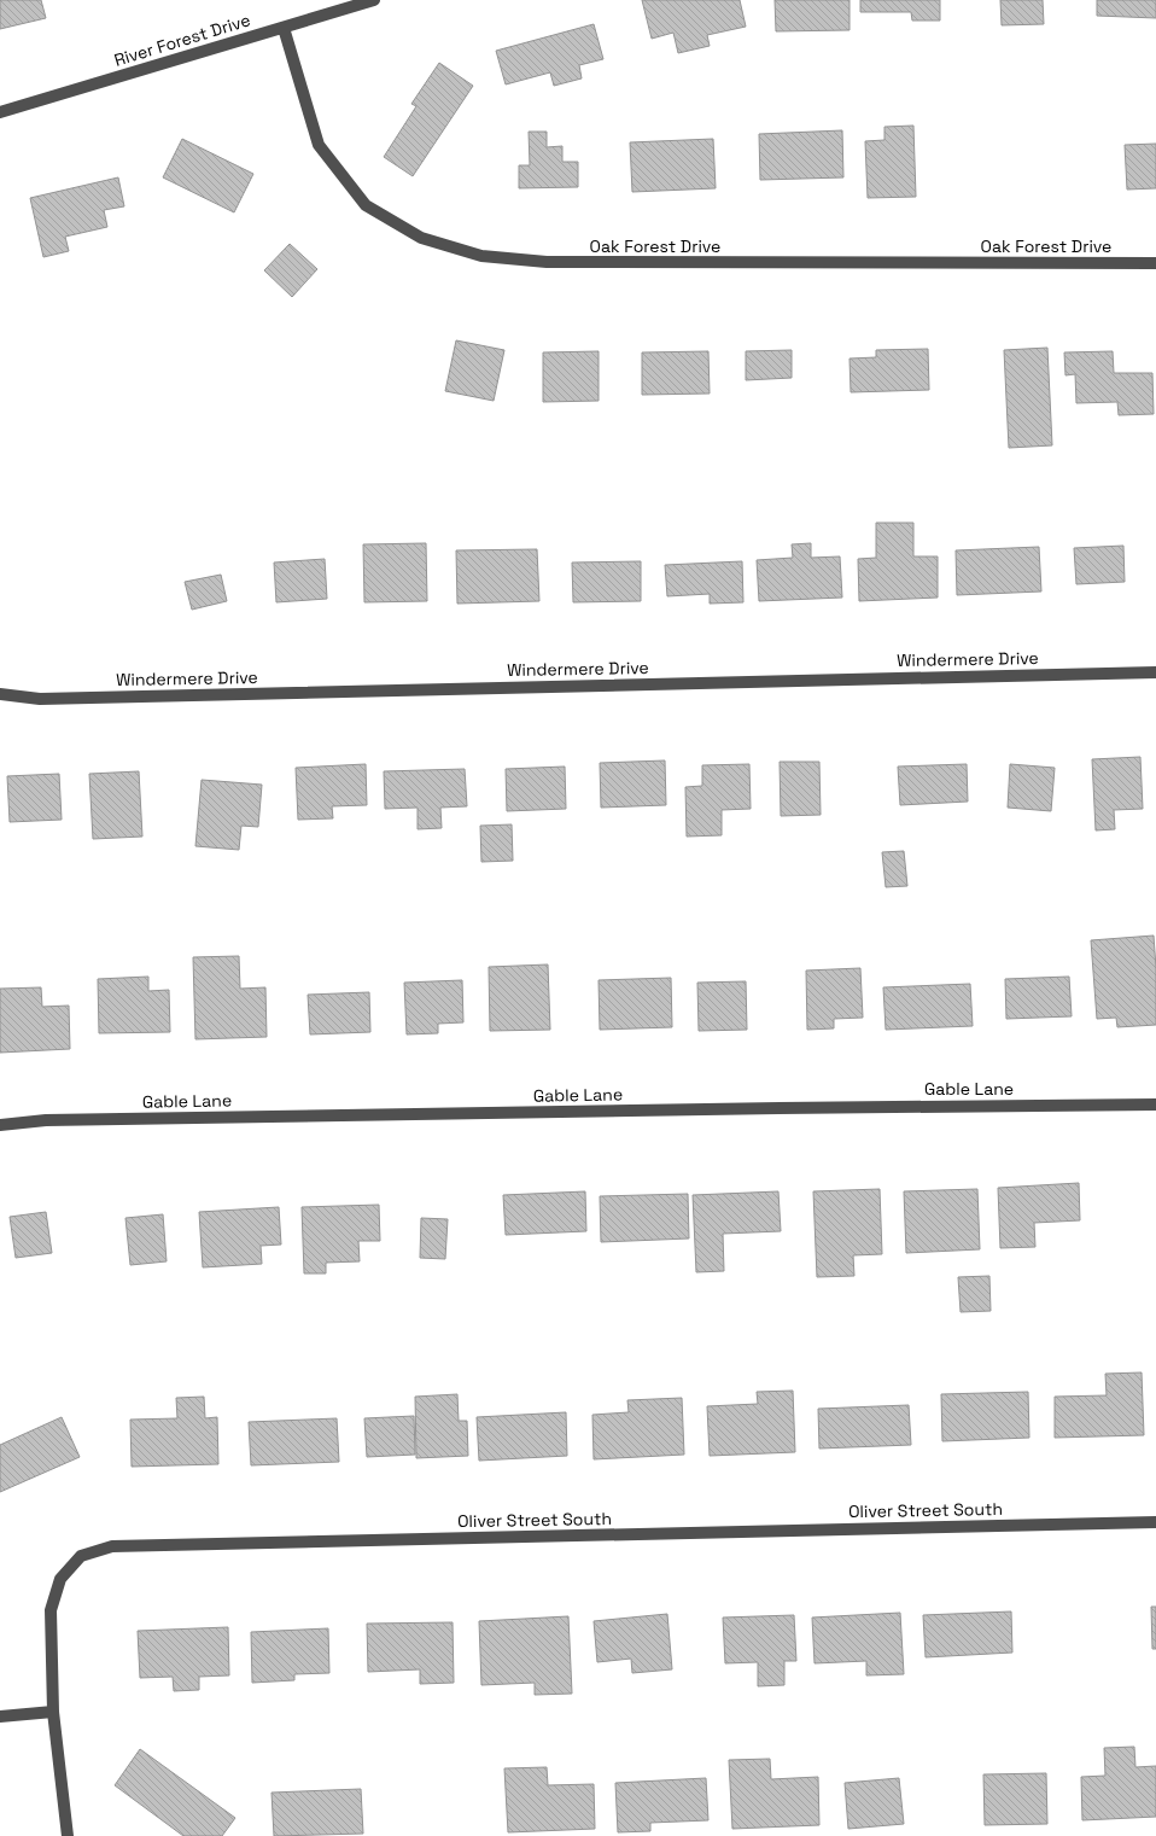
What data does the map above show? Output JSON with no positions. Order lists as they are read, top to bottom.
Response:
{
  "streets": {
    "street": [
      "River Forest Drive",
      "Oak Forest Drive",
      "Windermere Drive",
      "Gable Lane",
      "Oliver Street South"
    ]
  },
  "crossings": [
    ["River Forest Drive", "Oak Forest Drive"]
  ]
}
